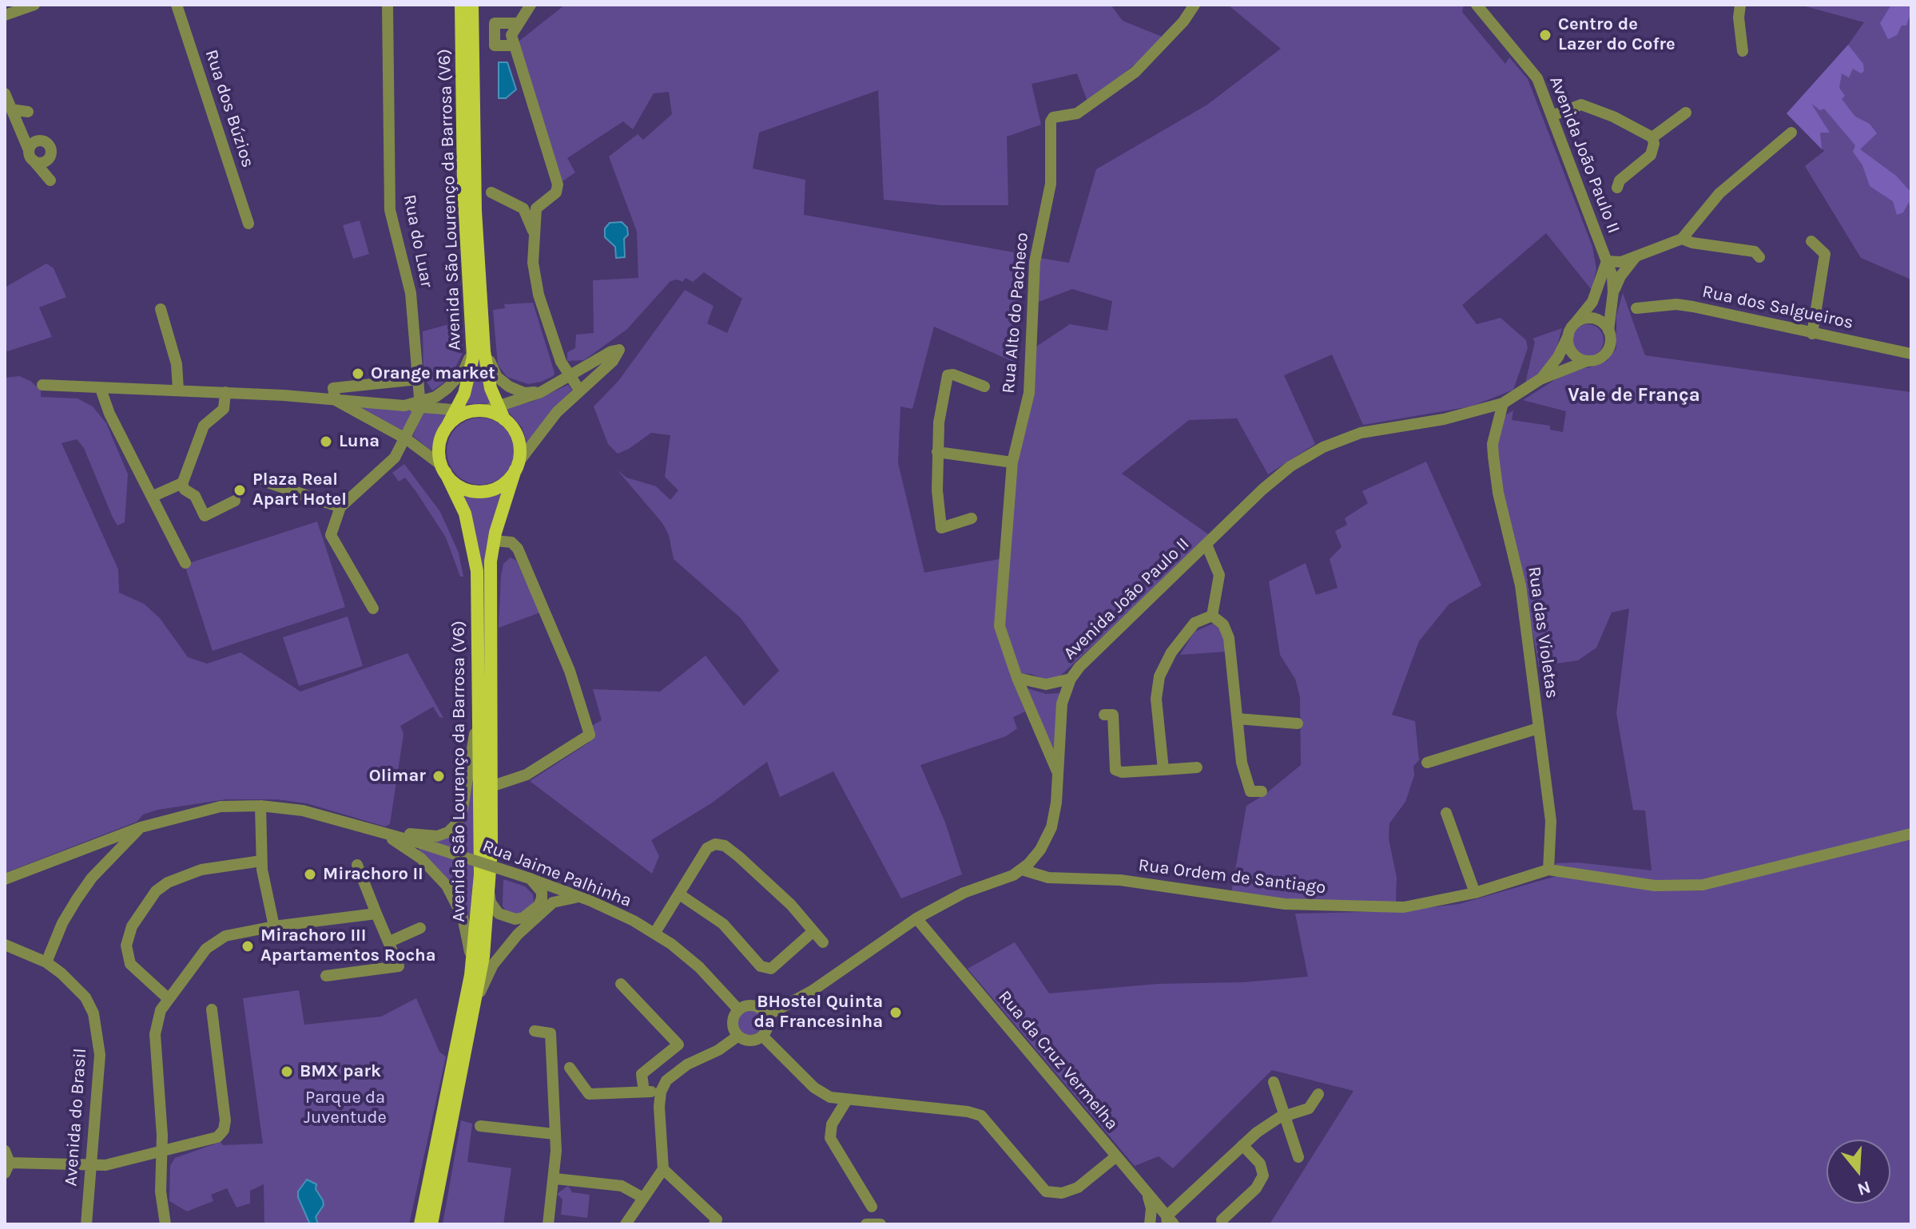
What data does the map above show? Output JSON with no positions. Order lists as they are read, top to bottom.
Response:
{
  "streets": {
    "main road": ["Avenida São Lourenço da Barrosa (V6)"],
    "street": [
      "Rua dos Búzios",
      "Avenida João Paulo II",
      "Rua do Luar",
      "Rua dos Salgueiros",
      "Rua Alto do Pacheco",
      "Rua das Violetas",
      "Rua Jaime Palhinha",
      "Rua Ordem de Santiago",
      "Rua da Cruz Vermelha",
      "Avenida do Brasil"
    ]
  },
  "crossings": [
    ["Avenida João Paulo II", "Rua Alto do Pacheco"],
    ["Avenida João Paulo II", "Rua das Violetas"],
    ["Avenida João Paulo II", "Rua Jaime Palhinha"],
    ["Avenida João Paulo II", "Rua Ordem de Santiago"],
    ["Avenida João Paulo II", "Rua da Cruz Vermelha"],
    ["Rua das Violetas", "Rua Ordem de Santiago"]
  ],
  "districts": ["Vale de França"],
  "parks": ["Parque da Juventude"],
  "places": [
    "Centro de Lazer do Cofre",
    "Orange market",
    "Luna",
    "Plaza Real Apart Hotel",
    "Olimar",
    "Mirachoro II",
    "Mirachoro III Apartamentos Rocha",
    "BHostel Quinta da Francesinha",
    "BMX park"
  ],
  "north": "bottom"
}
